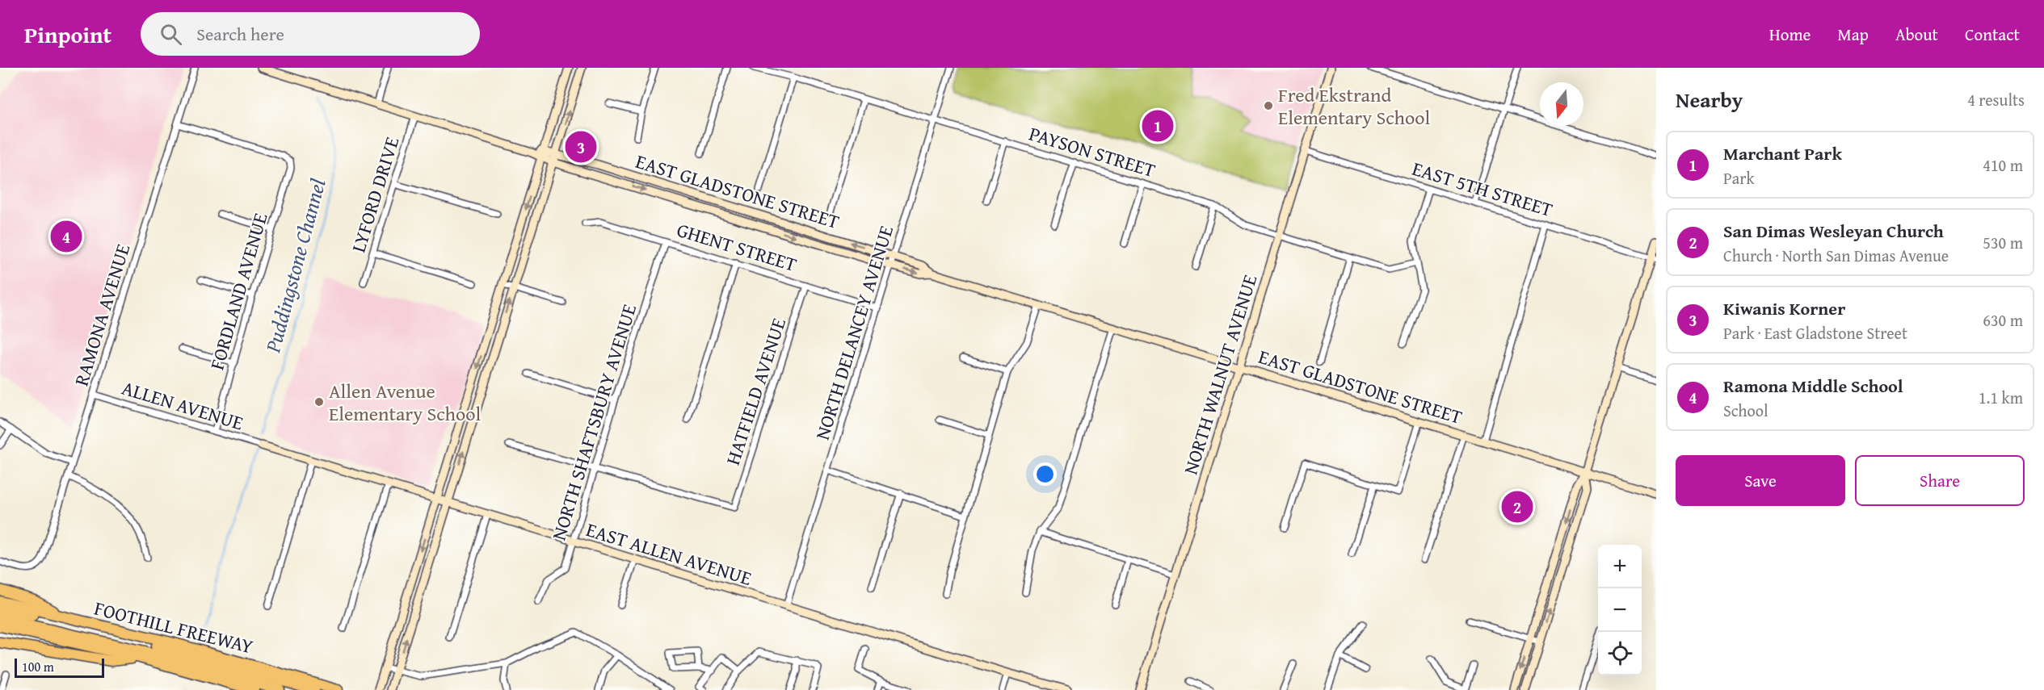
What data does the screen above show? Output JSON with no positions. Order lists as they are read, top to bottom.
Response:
{
  "streets": {
    "highway": ["FOOTHILL FREEWAY"],
    "main road": ["EAST GLADSTONE STREET", "NORTH WALNUT AVENUE", "EAST ALLEN AVENUE"],
    "street": [
      "PAYSON STREET",
      "EAST 5TH STREET",
      "LYFORD DRIVE",
      "GHENT STREET",
      "FORDLAND AVENUE",
      "RAMONA AVENUE",
      "NORTH DELANCEY AVENUE",
      "HATFIELD AVENUE",
      "ALLEN AVENUE",
      "NORTH SHAFTSBURY AVENUE"
    ]
  },
  "crossings": [
    ["PAYSON STREET", "NORTH DELANCEY AVENUE"],
    ["PAYSON STREET", "NORTH WALNUT AVENUE"],
    ["EAST 5TH STREET", "NORTH WALNUT AVENUE"],
    ["EAST GLADSTONE STREET", "LYFORD DRIVE"],
    ["EAST GLADSTONE STREET", "NORTH DELANCEY AVENUE"],
    ["EAST GLADSTONE STREET", "NORTH WALNUT AVENUE"],
    ["GHENT STREET", "NORTH DELANCEY AVENUE"],
    ["GHENT STREET", "HATFIELD AVENUE"],
    ["GHENT STREET", "NORTH SHAFTSBURY AVENUE"],
    ["FORDLAND AVENUE", "RAMONA AVENUE"],
    ["FORDLAND AVENUE", "ALLEN AVENUE"],
    ["RAMONA AVENUE", "ALLEN AVENUE"],
    ["NORTH DELANCEY AVENUE", "EAST ALLEN AVENUE"],
    ["HATFIELD AVENUE", "NORTH SHAFTSBURY AVENUE"],
    ["ALLEN AVENUE", "EAST ALLEN AVENUE"],
    ["NORTH SHAFTSBURY AVENUE", "EAST ALLEN AVENUE"]
  ],
  "water": ["Puddingstone Channel"],
  "places": ["Fred Ekstrand Elementary School", "Allen Avenue Elementary School"],
  "scale_bar": "100 m",
  "north": "bottom",
  "page": {
    "header": "Pinpoint",
    "search": "Search here",
    "nav": [
      "Home",
      "Map",
      "About",
      "Contact"
    ],
    "heading": ["Nearby", "4 results"],
    "pins": [
      "1",
      "3",
      "4",
      "2"
    ],
    "list": [
      {
        "mark": "1",
        "name": "Marchant Park",
        "note": "Park",
        "value": "410 m"
      },
      {
        "mark": "2",
        "name": "San Dimas Wesleyan Church",
        "note": "Church · North San Dimas Avenue",
        "value": "530 m"
      },
      {
        "mark": "3",
        "name": "Kiwanis Korner",
        "note": "Park · East Gladstone Street",
        "value": "630 m"
      },
      {
        "mark": "4",
        "name": "Ramona Middle School",
        "note": "School",
        "value": "1.1 km"
      }
    ],
    "buttons": ["Save", "Share"],
    "map_buttons": ["+", "−"],
    "scale": "100 m"
  }
}
